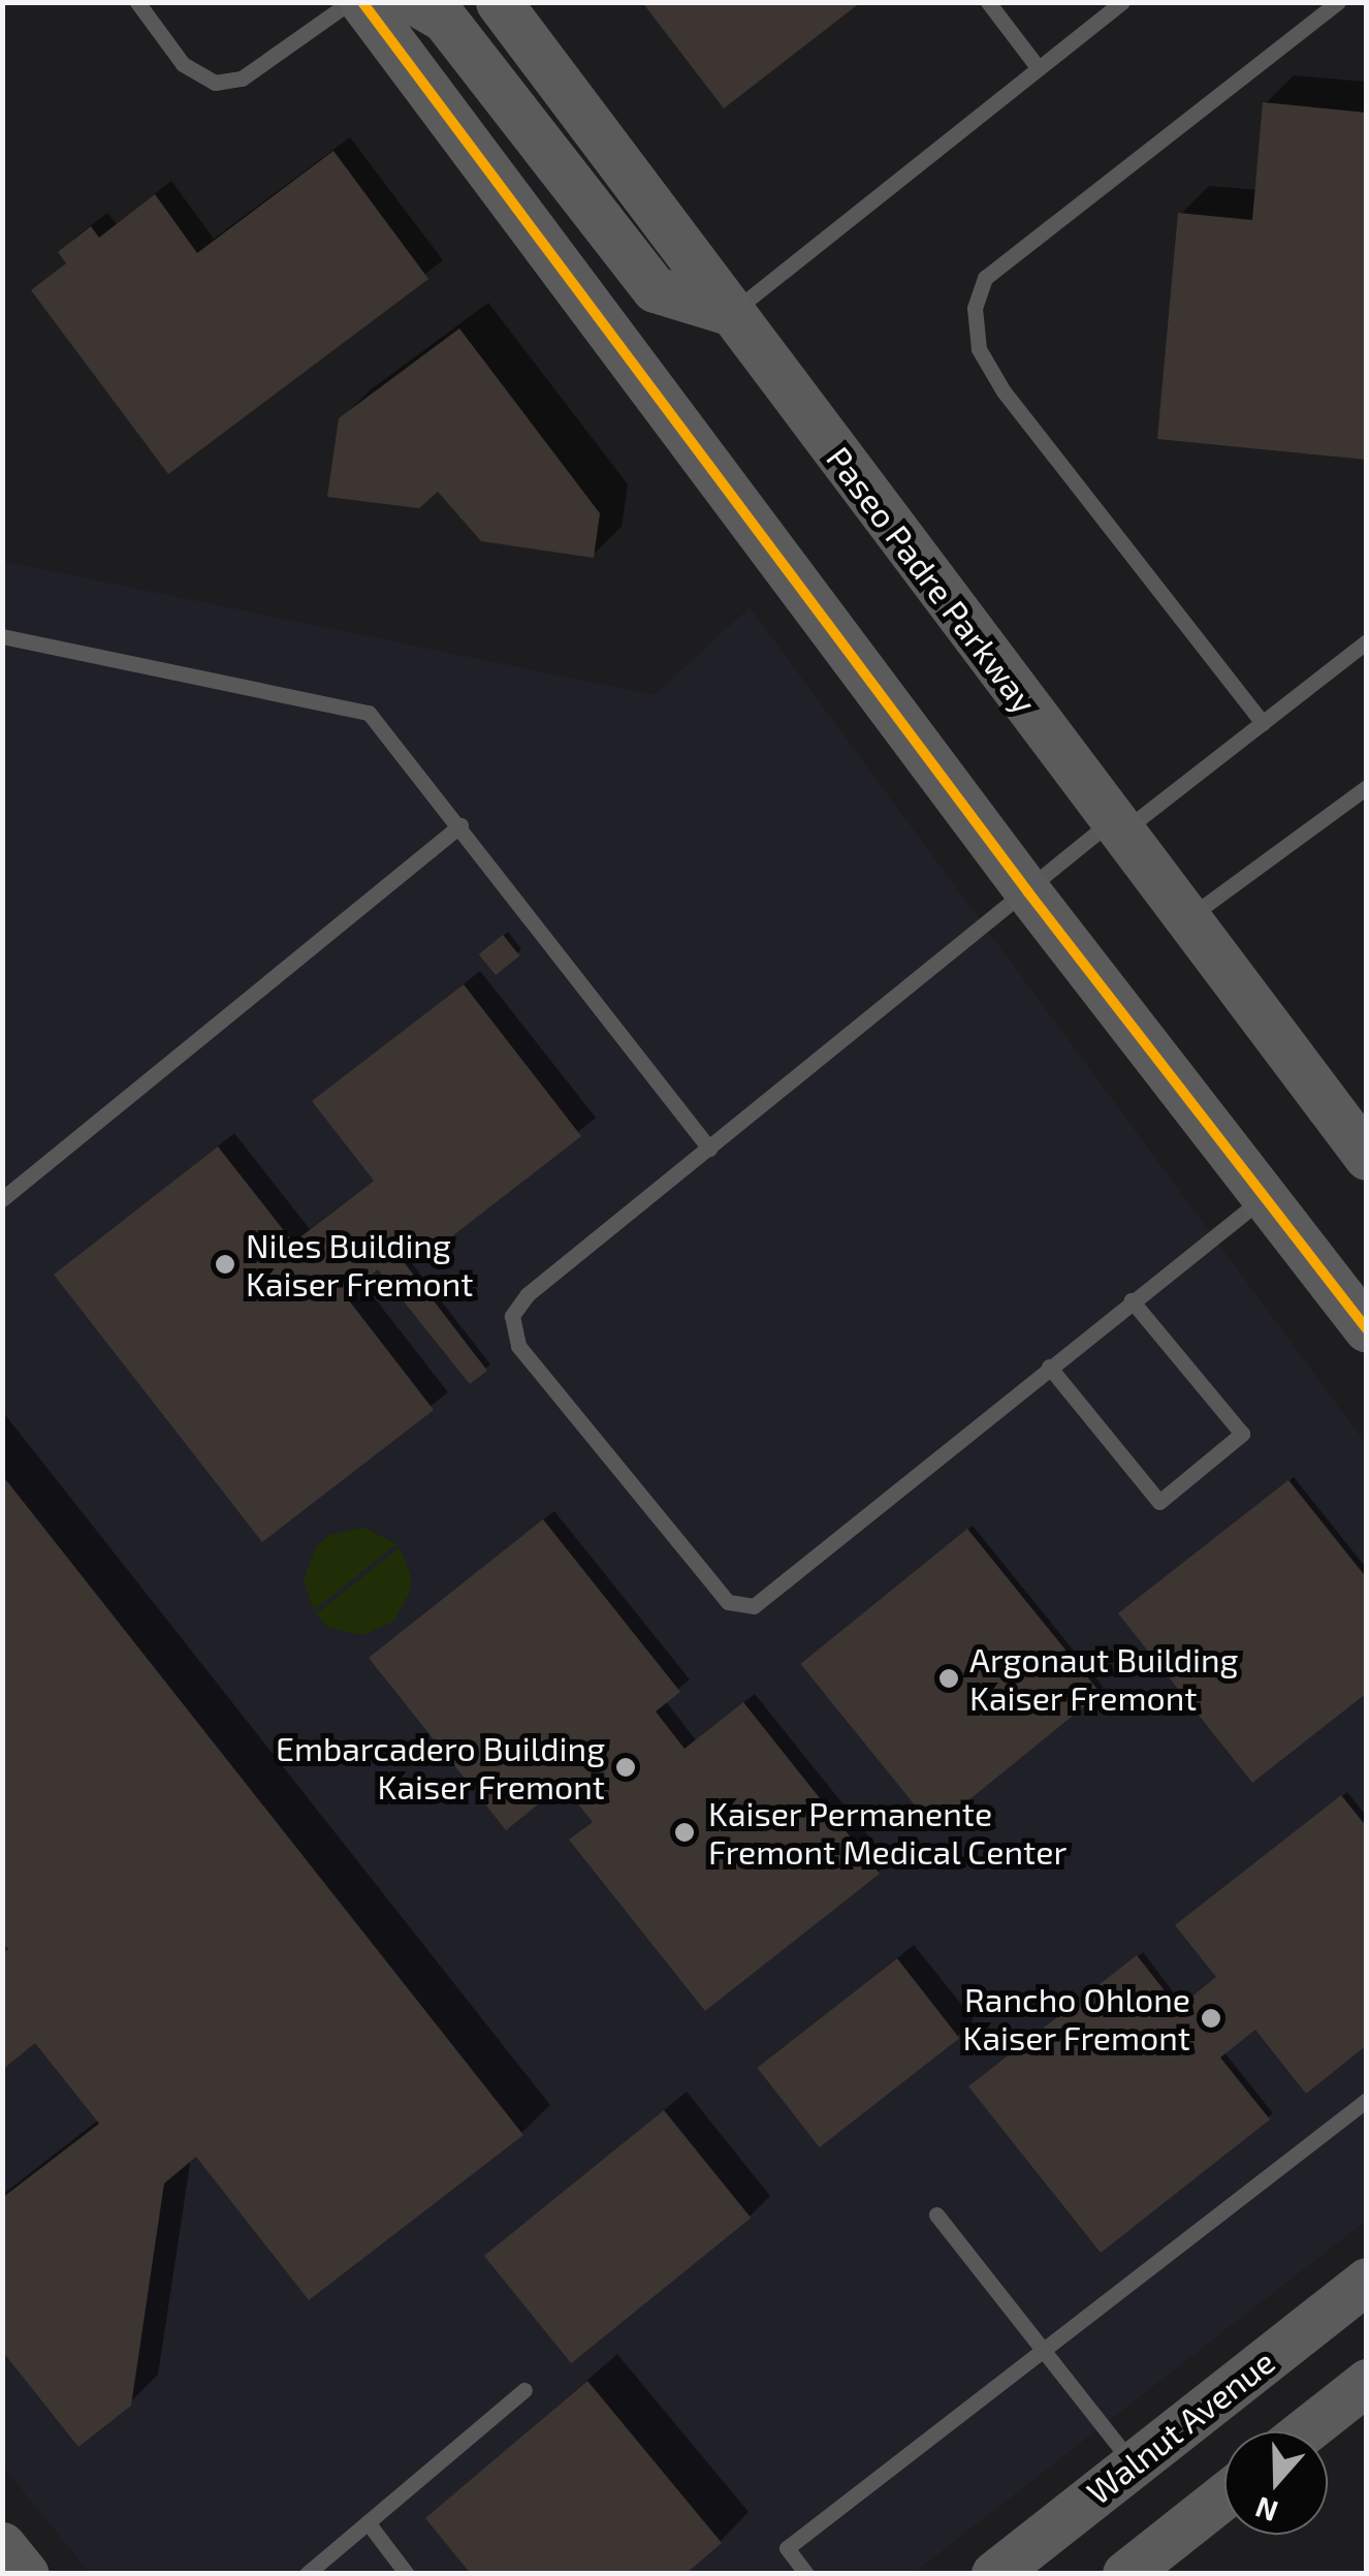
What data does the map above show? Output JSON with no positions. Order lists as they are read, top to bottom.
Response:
{
  "streets": {
    "main road": ["Paseo Padre Parkway", "Walnut Avenue"]
  },
  "places": [
    "Niles Building Kaiser Fremont",
    "Argonaut Building Kaiser Fremont",
    "Embarcadero Building Kaiser Fremont",
    "Kaiser Permanente Fremont Medical Center",
    "Rancho Ohlone Kaiser Fremont"
  ],
  "north": "bottom"
}
